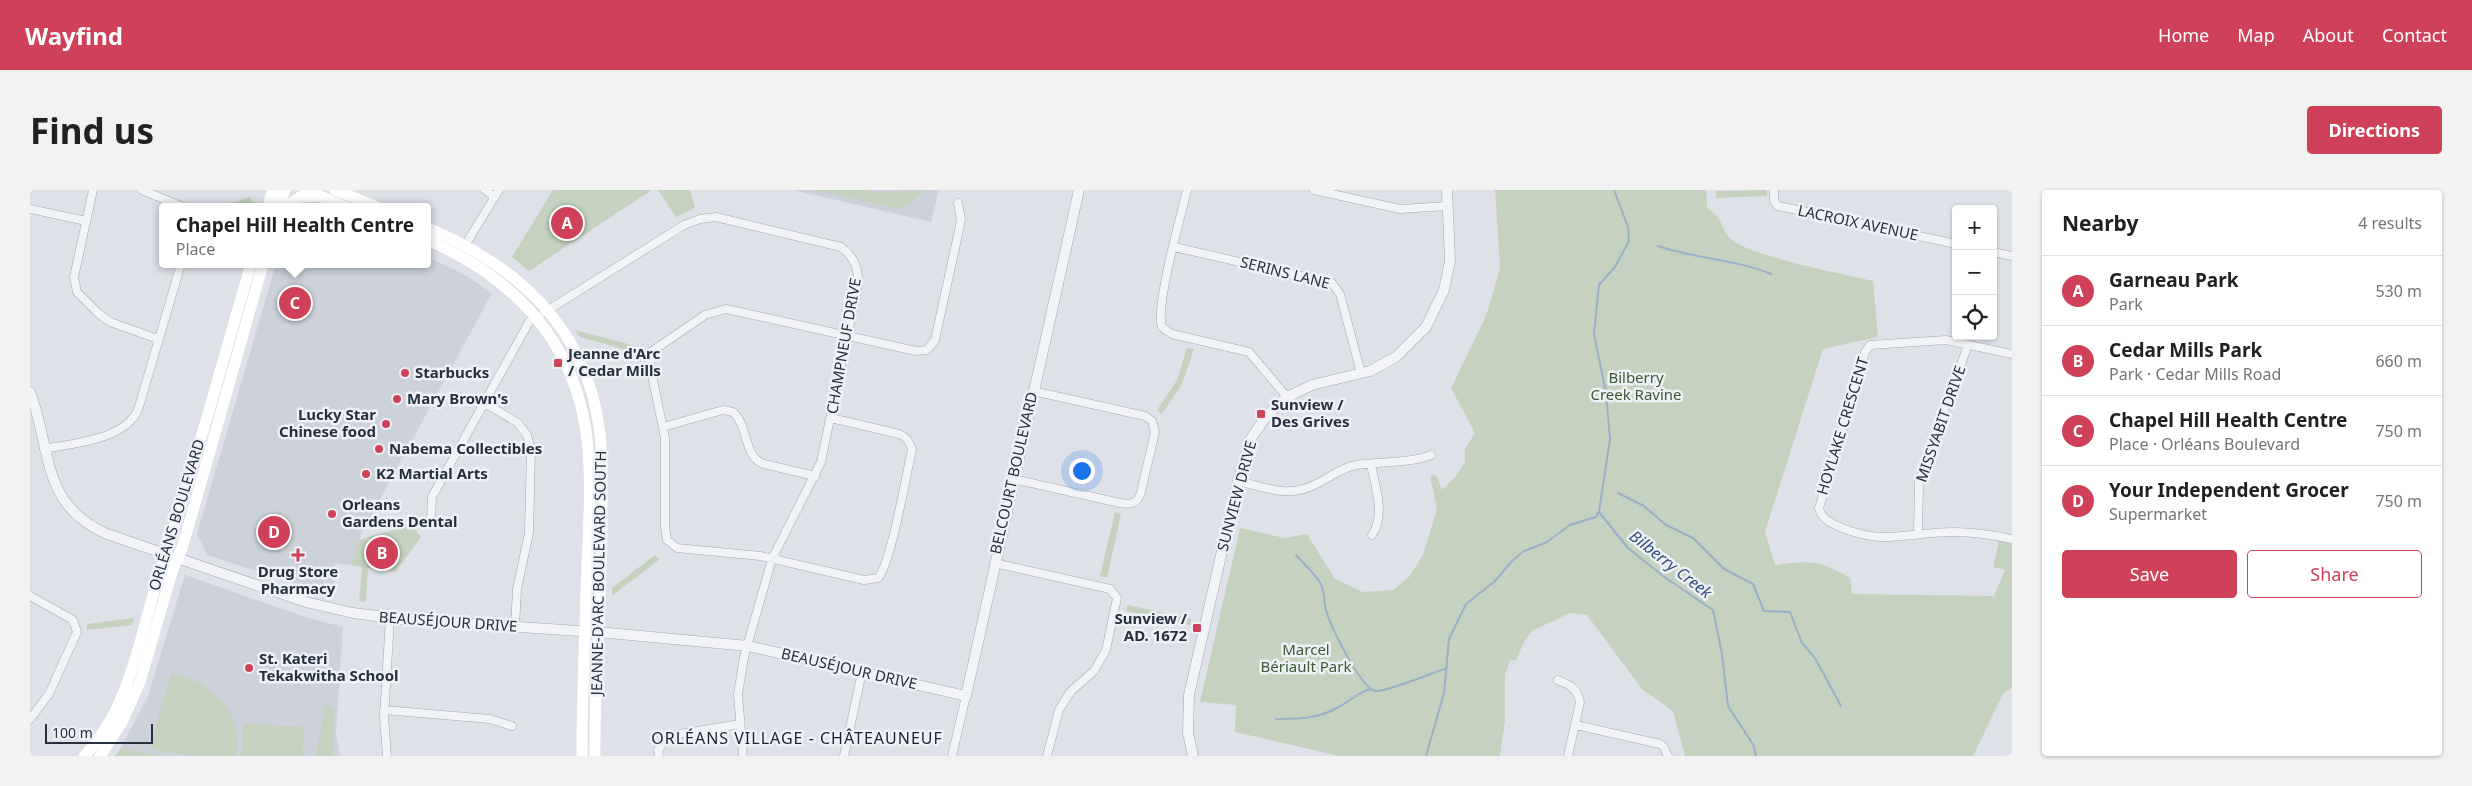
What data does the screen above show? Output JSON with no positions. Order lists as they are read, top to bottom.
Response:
{
  "streets": {
    "main road": ["ORLÉANS BOULEVARD", "JEANNE-D'ARC BOULEVARD SOUTH"],
    "street": [
      "LACROIX AVENUE",
      "SERINS LANE",
      "CHAMPNEUF DRIVE",
      "MISSYABIT DRIVE",
      "HOYLAKE CRESCENT",
      "BELCOURT BOULEVARD",
      "SUNVIEW DRIVE",
      "BEAUSÉJOUR DRIVE"
    ]
  },
  "crossings": [
    ["SERINS LANE", "SUNVIEW DRIVE"],
    ["CHAMPNEUF DRIVE", "JEANNE-D'ARC BOULEVARD SOUTH"],
    ["CHAMPNEUF DRIVE", "BEAUSÉJOUR DRIVE"],
    ["MISSYABIT DRIVE", "HOYLAKE CRESCENT"],
    ["BELCOURT BOULEVARD", "BEAUSÉJOUR DRIVE"],
    ["ORLÉANS BOULEVARD", "BEAUSÉJOUR DRIVE"],
    ["JEANNE-D'ARC BOULEVARD SOUTH", "BEAUSÉJOUR DRIVE"]
  ],
  "districts": ["ORLÉANS VILLAGE - CHÂTEAUNEUF"],
  "water": ["Bilberry Creek"],
  "parks": ["Bilberry Creek Ravine", "Marcel Bériault Park"],
  "places": {
    "transit": ["Jeanne d'Arc / Cedar Mills", "Sunview / Des Grives", "Sunview / AD. 1672"],
    "other": [
      "Starbucks",
      "Mary Brown's",
      "Lucky Star Chinese food",
      "Nabema Collectibles",
      "K2 Martial Arts",
      "Orleans Gardens Dental",
      "St. Kateri Tekakwitha School"
    ],
    "health": ["Drug Store Pharmacy"]
  },
  "scale_bar": "100 m",
  "page": {
    "header": "Wayfind",
    "nav": [
      "Home",
      "Map",
      "About",
      "Contact"
    ],
    "buttons": [
      "Directions",
      ["Save", "Share"]
    ],
    "title": "Find us",
    "heading": ["Nearby", "4 results"],
    "popup": ["Chapel Hill Health Centre", "Place"],
    "map_buttons": ["+", "−"],
    "pins": [
      "A",
      "C",
      "D",
      "B"
    ],
    "list": [
      {
        "mark": "A",
        "name": "Garneau Park",
        "note": "Park",
        "value": "530 m"
      },
      {
        "mark": "B",
        "name": "Cedar Mills Park",
        "note": "Park · Cedar Mills Road",
        "value": "660 m"
      },
      {
        "mark": "C",
        "name": "Chapel Hill Health Centre",
        "note": "Place · Orléans Boulevard",
        "value": "750 m"
      },
      {
        "mark": "D",
        "name": "Your Independent Grocer",
        "note": "Supermarket",
        "value": "750 m"
      }
    ],
    "scale": "100 m"
  }
}
